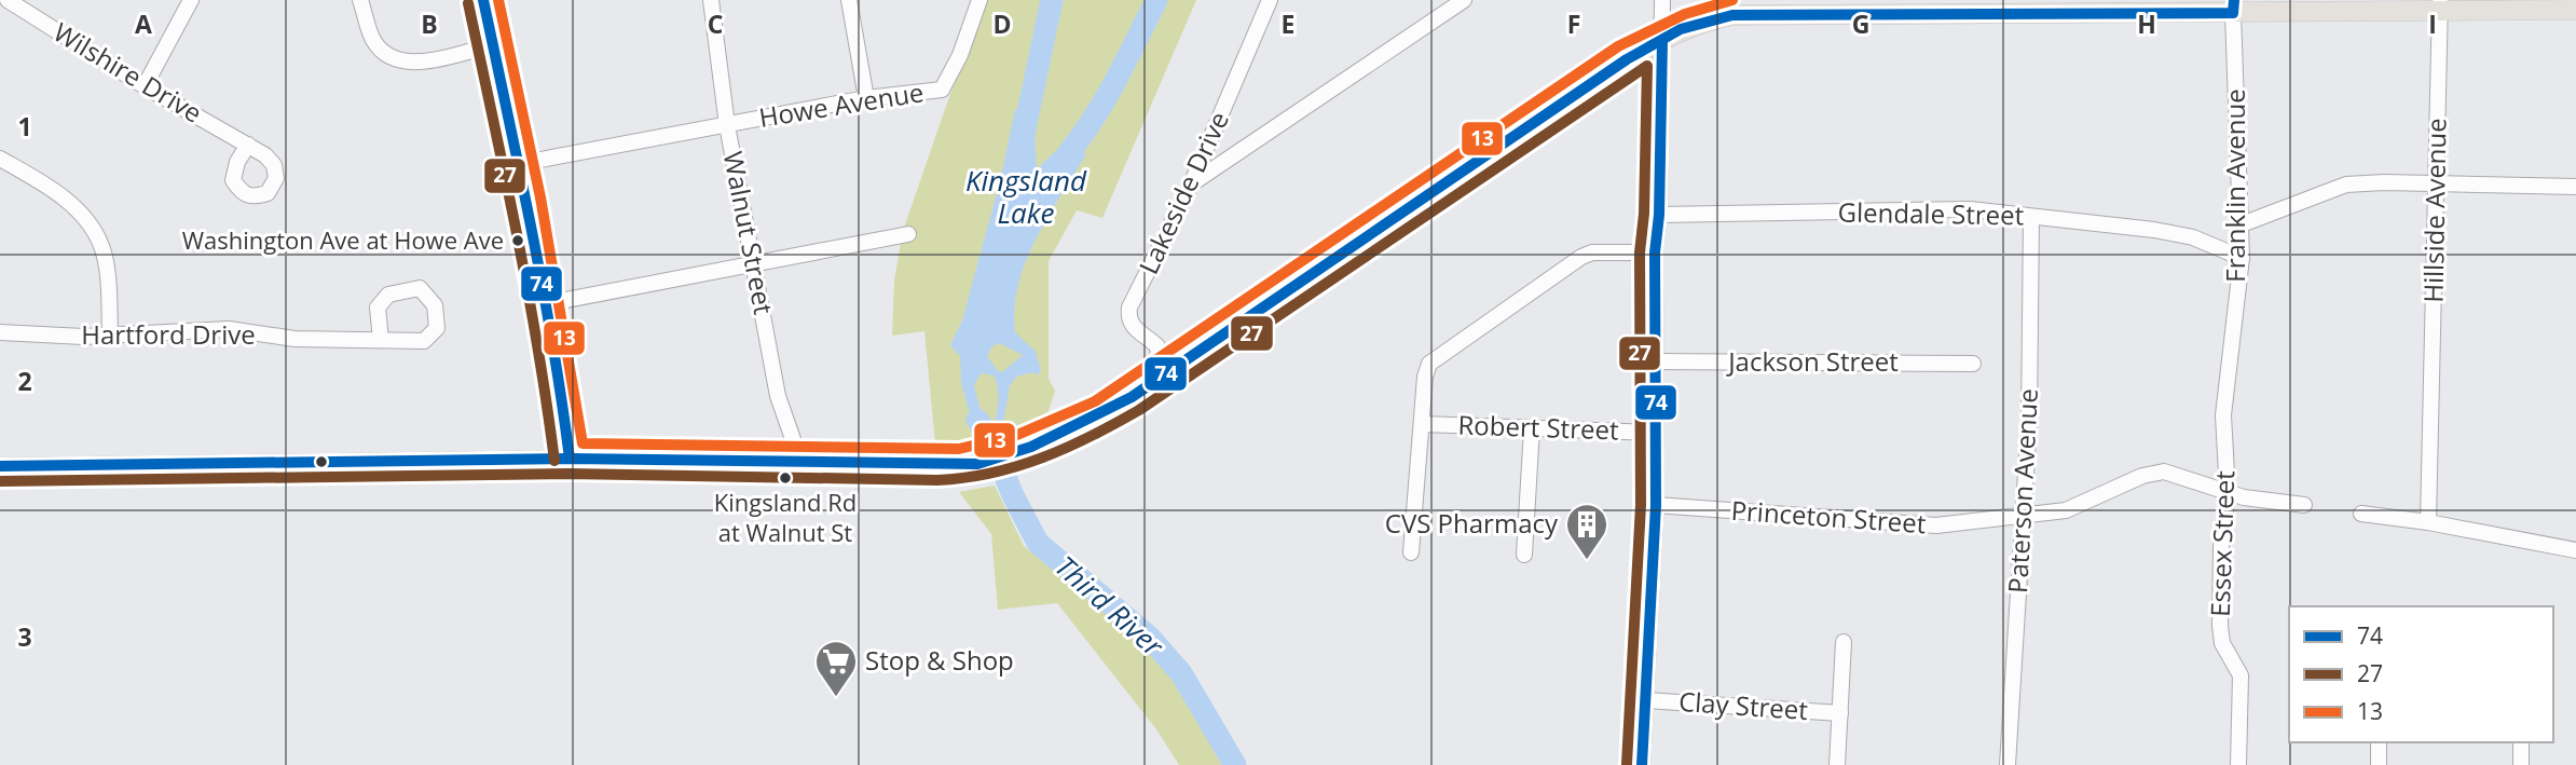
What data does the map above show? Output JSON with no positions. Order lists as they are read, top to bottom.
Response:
{
  "streets": {
    "street": [
      "Wilshire Drive",
      "Howe Avenue",
      "Franklin Avenue",
      "Lakeside Drive",
      "Hillside Avenue",
      "Glendale Street",
      "Walnut Street",
      "Hartford Drive",
      "Jackson Street",
      "Robert Street",
      "Paterson Avenue",
      "Princeton Street",
      "Essex Street",
      "Clay Street"
    ]
  },
  "crossings": [
    ["Howe Avenue", "Walnut Street"],
    ["Franklin Avenue", "Glendale Street"],
    ["Franklin Avenue", "Essex Street"],
    ["Glendale Street", "Paterson Avenue"],
    ["Paterson Avenue", "Princeton Street"],
    ["Princeton Street", "Essex Street"]
  ],
  "water": ["Kingsland Lake", "Third River"],
  "places": {
    "other": ["Washington Ave at Howe Ave", "Kingsland Rd at Walnut St"],
    "building": ["CVS Pharmacy"],
    "supermarket": ["Stop & Shop"]
  },
  "lines": ["transit line 74", "transit line 13", "transit line 27"],
  "legend": ["74", "27", "13"],
  "grid": {
    "columns": [
      "A",
      "B",
      "C",
      "D",
      "E",
      "F",
      "G",
      "H",
      "I"
    ],
    "rows": ["1", "2", "3"]
  }
}
